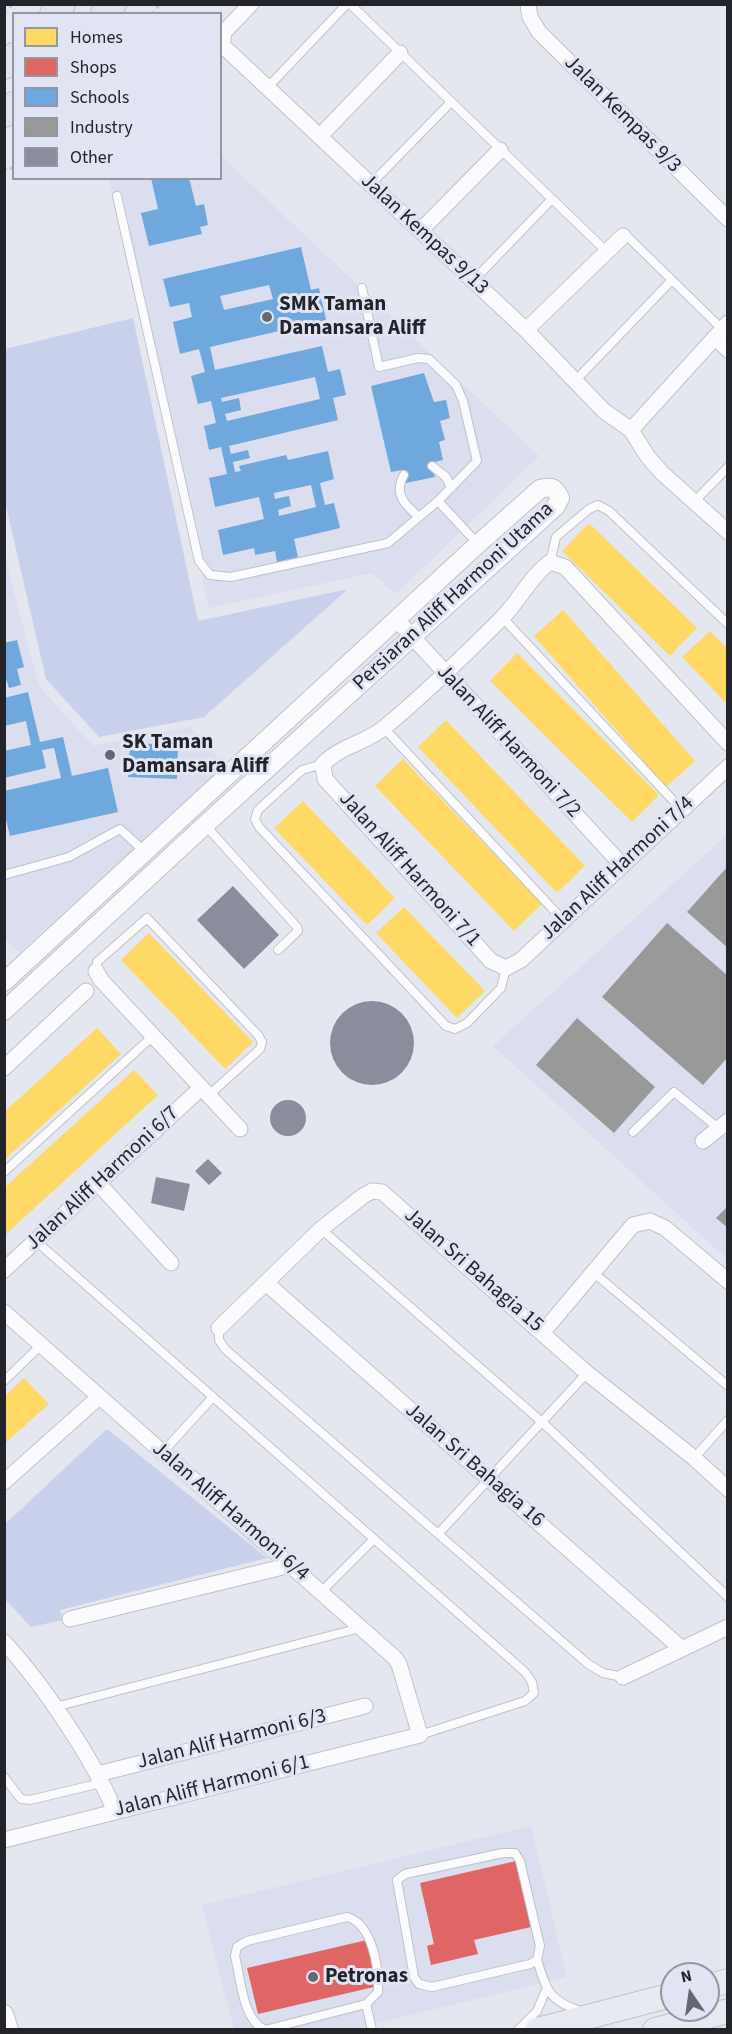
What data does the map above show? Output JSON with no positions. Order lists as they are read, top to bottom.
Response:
{
  "streets": {
    "street": [
      "Jalan Kempas 9/3",
      "Jalan Kempas 9/13",
      "Persiaran Aliff Harmoni Utama",
      "Jalan Aliff Harmoni 7/2",
      "Jalan Aliff Harmoni 7/4",
      "Jalan Aliff Harmoni 7/1",
      "Jalan Aliff Harmoni 6/7",
      "Jalan Sri Bahagia 15",
      "Jalan Sri Bahagia 16",
      "Jalan Aliff Harmoni 6/4",
      "Jalan Alif Harmoni 6/3",
      "Jalan Aliff Harmoni 6/1"
    ]
  },
  "crossings": [
    ["Persiaran Aliff Harmoni Utama", "Jalan Aliff Harmoni 7/2"],
    ["Jalan Aliff Harmoni 7/2", "Jalan Aliff Harmoni 7/4"],
    ["Jalan Aliff Harmoni 7/4", "Jalan Aliff Harmoni 7/1"],
    ["Jalan Sri Bahagia 15", "Jalan Sri Bahagia 16"],
    ["Jalan Aliff Harmoni 6/4", "Jalan Aliff Harmoni 6/1"]
  ],
  "places": ["SMK Taman Damansara Aliff", "SK Taman Damansara Aliff", "Petronas"],
  "legend": [
    "Homes",
    "Shops",
    "Schools",
    "Industry",
    "Other"
  ],
  "north": "top"
}
